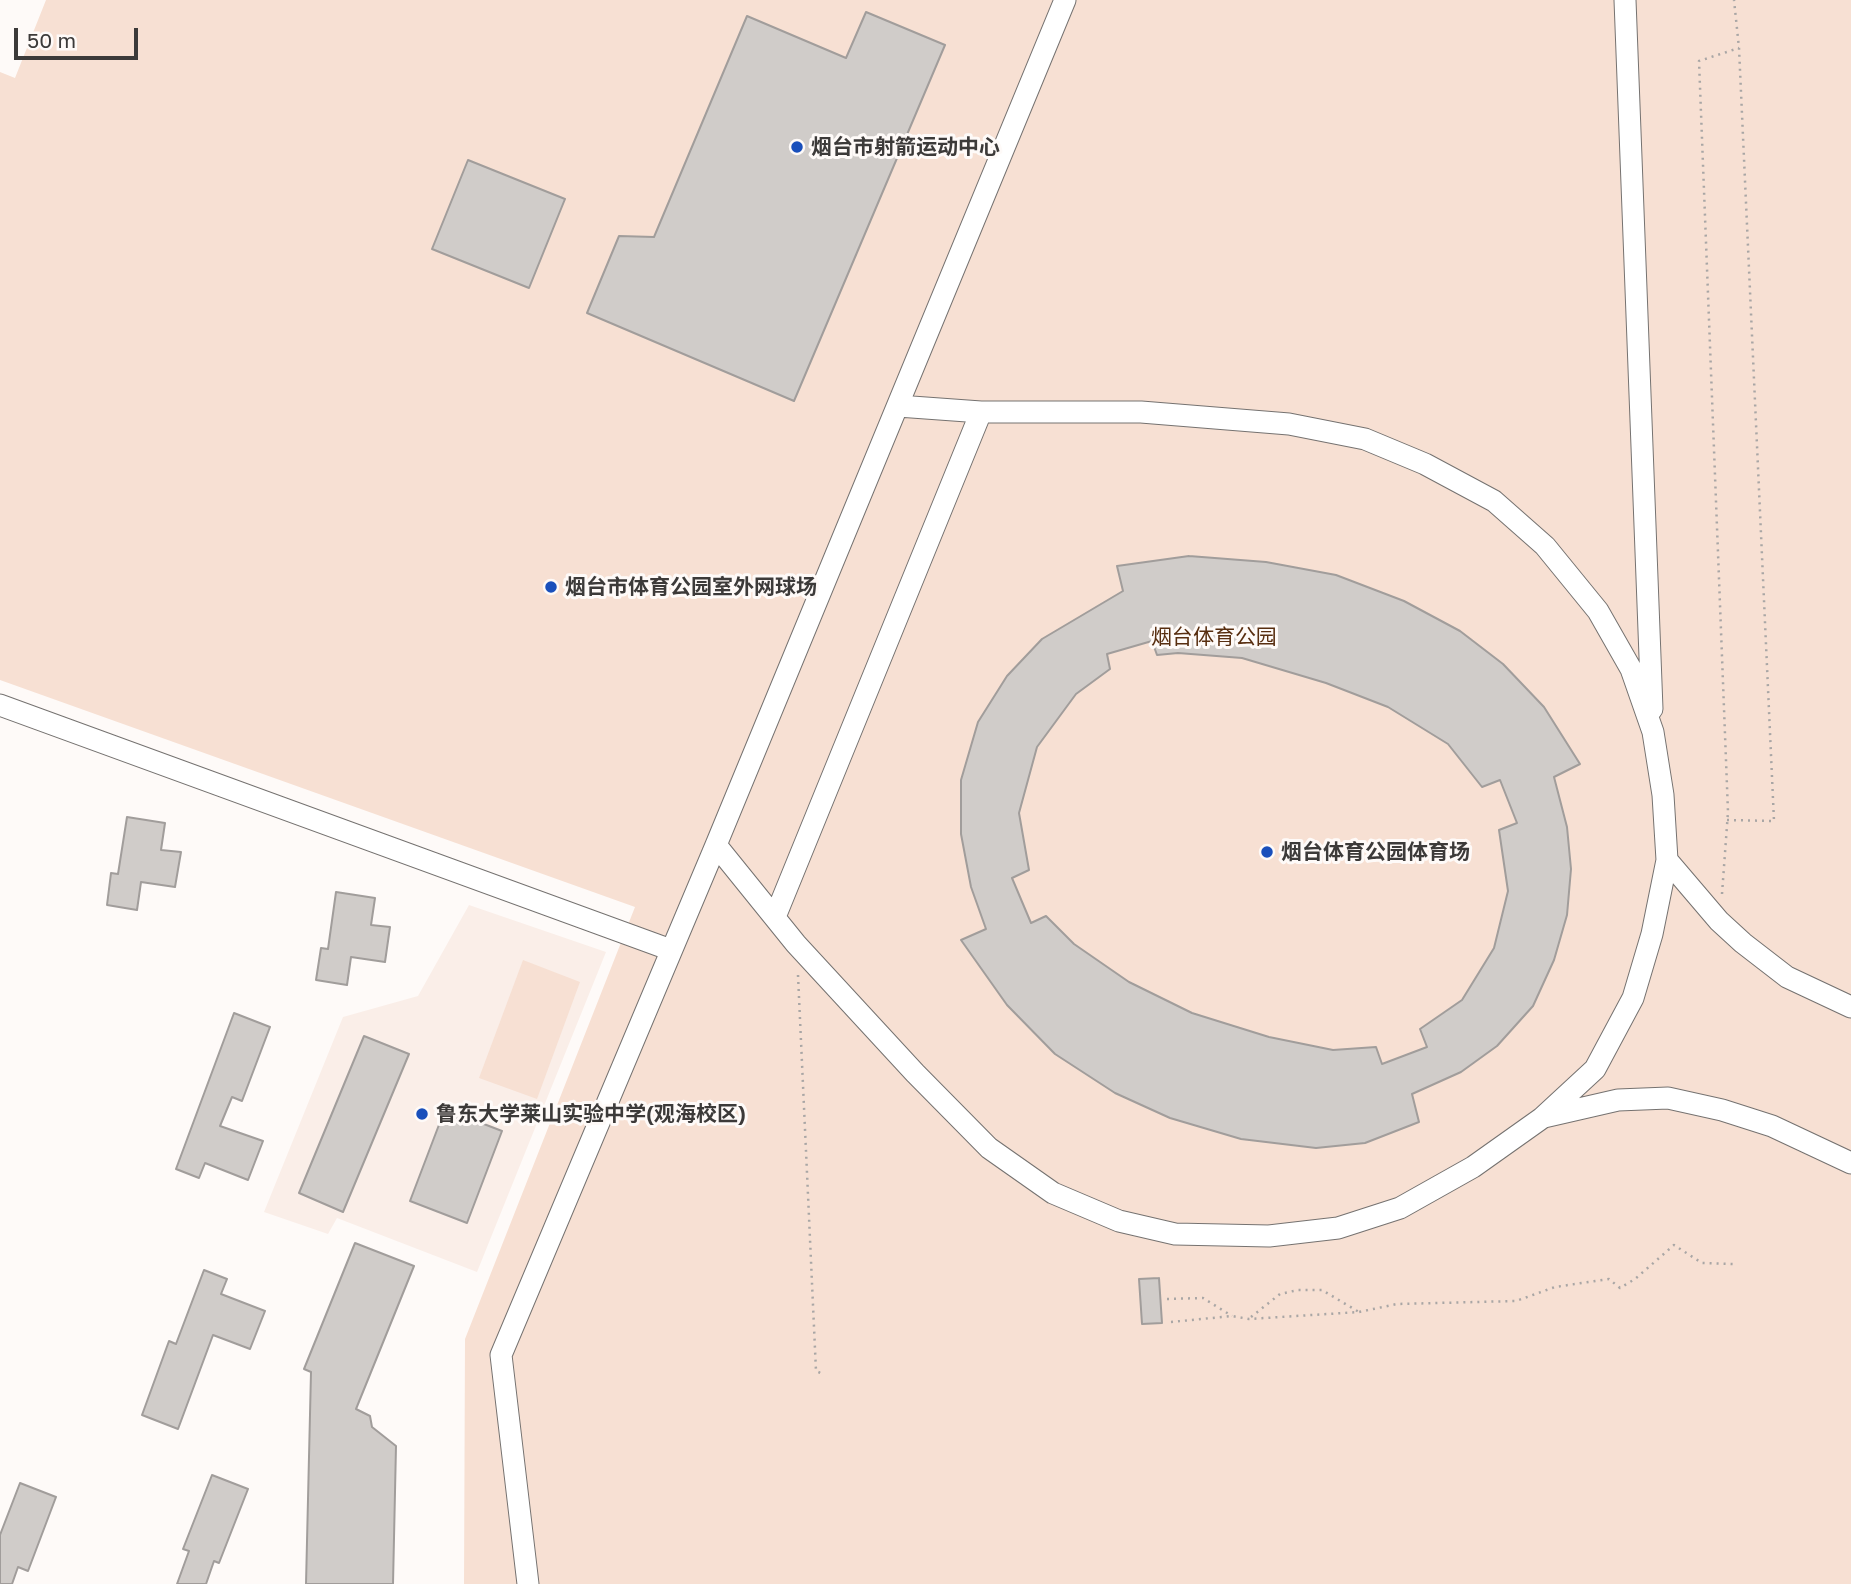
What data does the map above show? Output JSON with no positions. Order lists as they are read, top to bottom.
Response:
{
  "parks": ["烟台体育公园"],
  "places": [
    "烟台市射箭运动中心",
    "烟台市体育公园室外网球场",
    "烟台体育公园体育场",
    "鲁东大学莱山实验中学(观海校区)"
  ],
  "scale_bar": "50 m"
}
